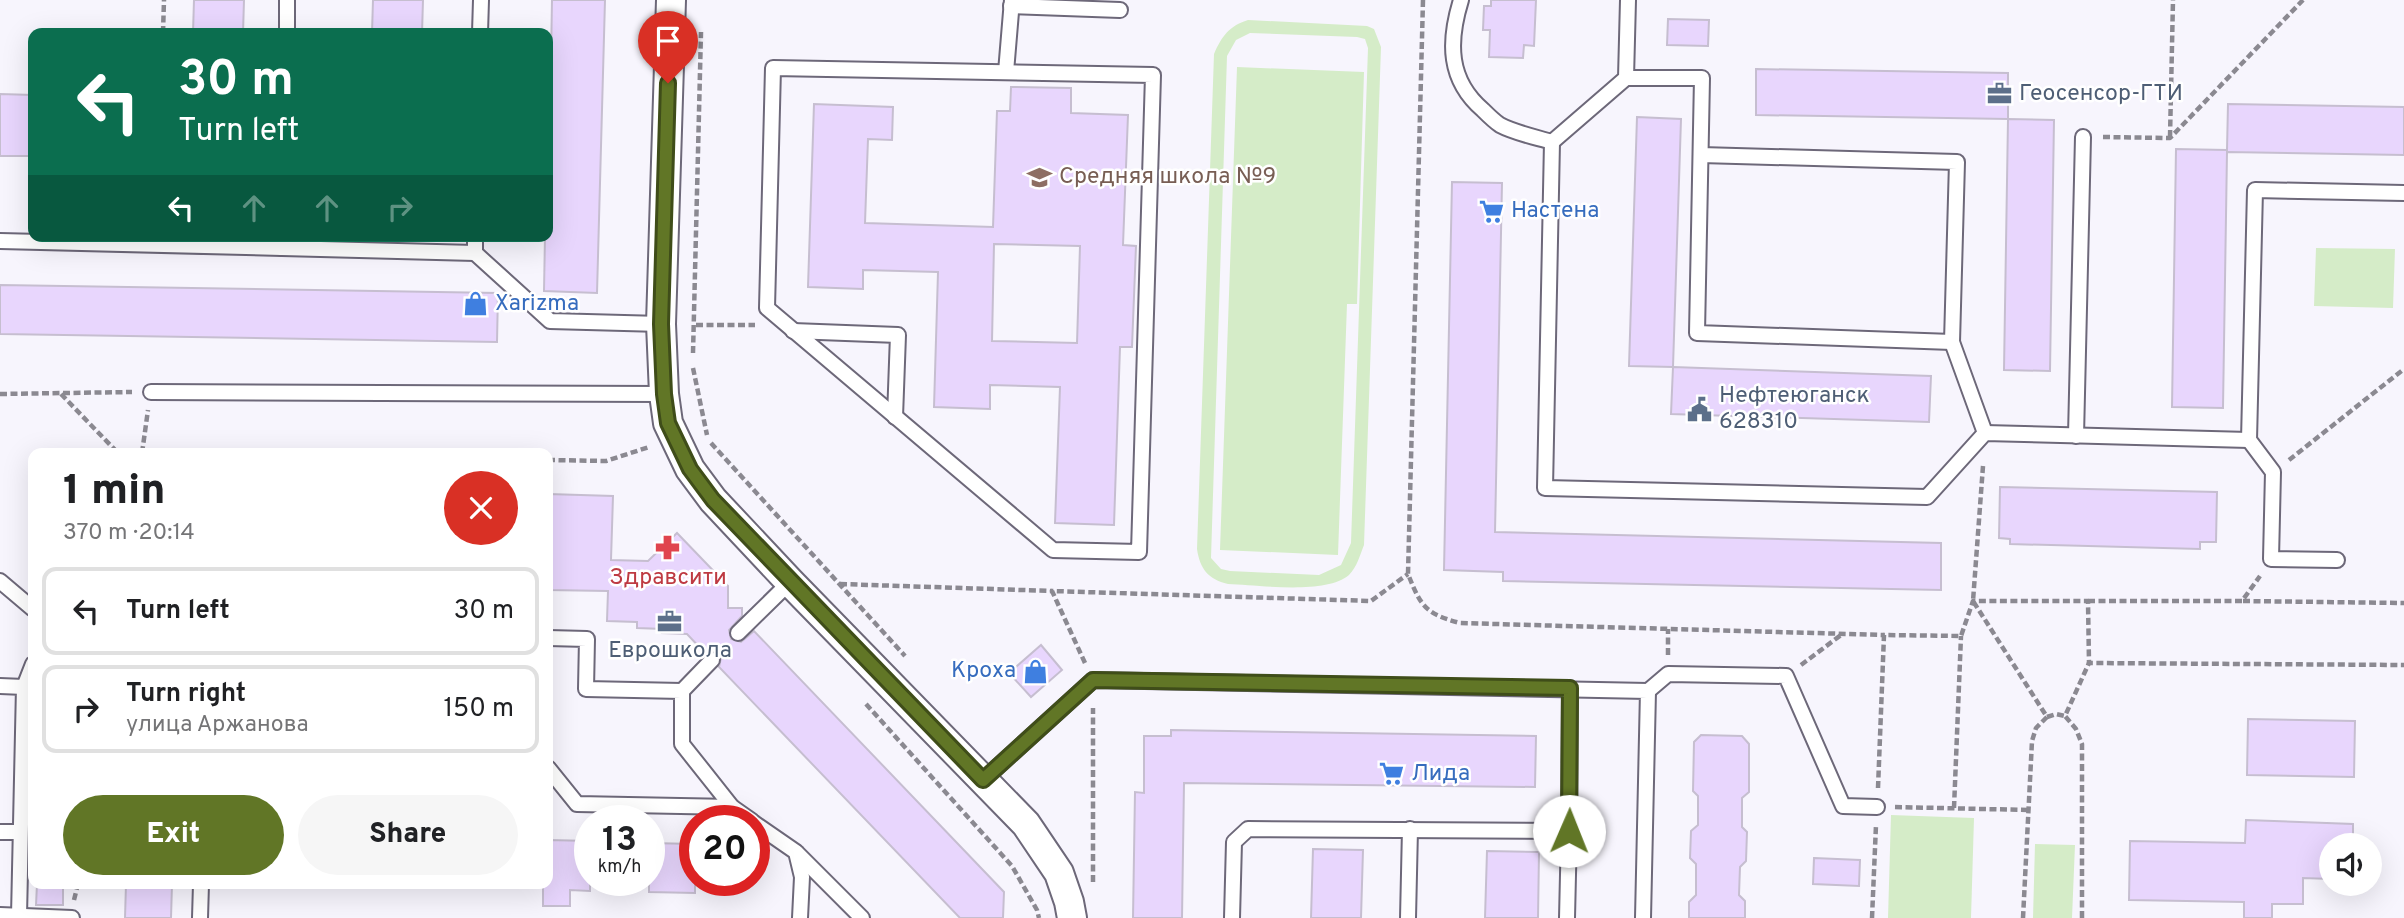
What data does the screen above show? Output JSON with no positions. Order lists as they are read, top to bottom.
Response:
{
  "places": {
    "office": ["Геосенсор-ГТИ", "Еврошкола"],
    "school or university": ["Средняя школа №9"],
    "supermarket": ["Настена", "Лида"],
    "shop": ["Xarizma", "Кроха"],
    "public building": ["Нефтеюганск 628310"],
    "pharmacy": ["Здравсити"]
  },
  "page": {
    "turn": ["30 m", "Turn left"],
    "heading": ["1 min", "370 m · 20:14"],
    "list": [
      {
        "name": "Turn left",
        "value": "30 m"
      },
      {
        "name": "Turn right",
        "note": "улица Аржанова",
        "value": "150 m"
      }
    ],
    "buttons": ["Exit", "Share"],
    "speed": "13 km/h",
    "limit": "20"
  }
}
